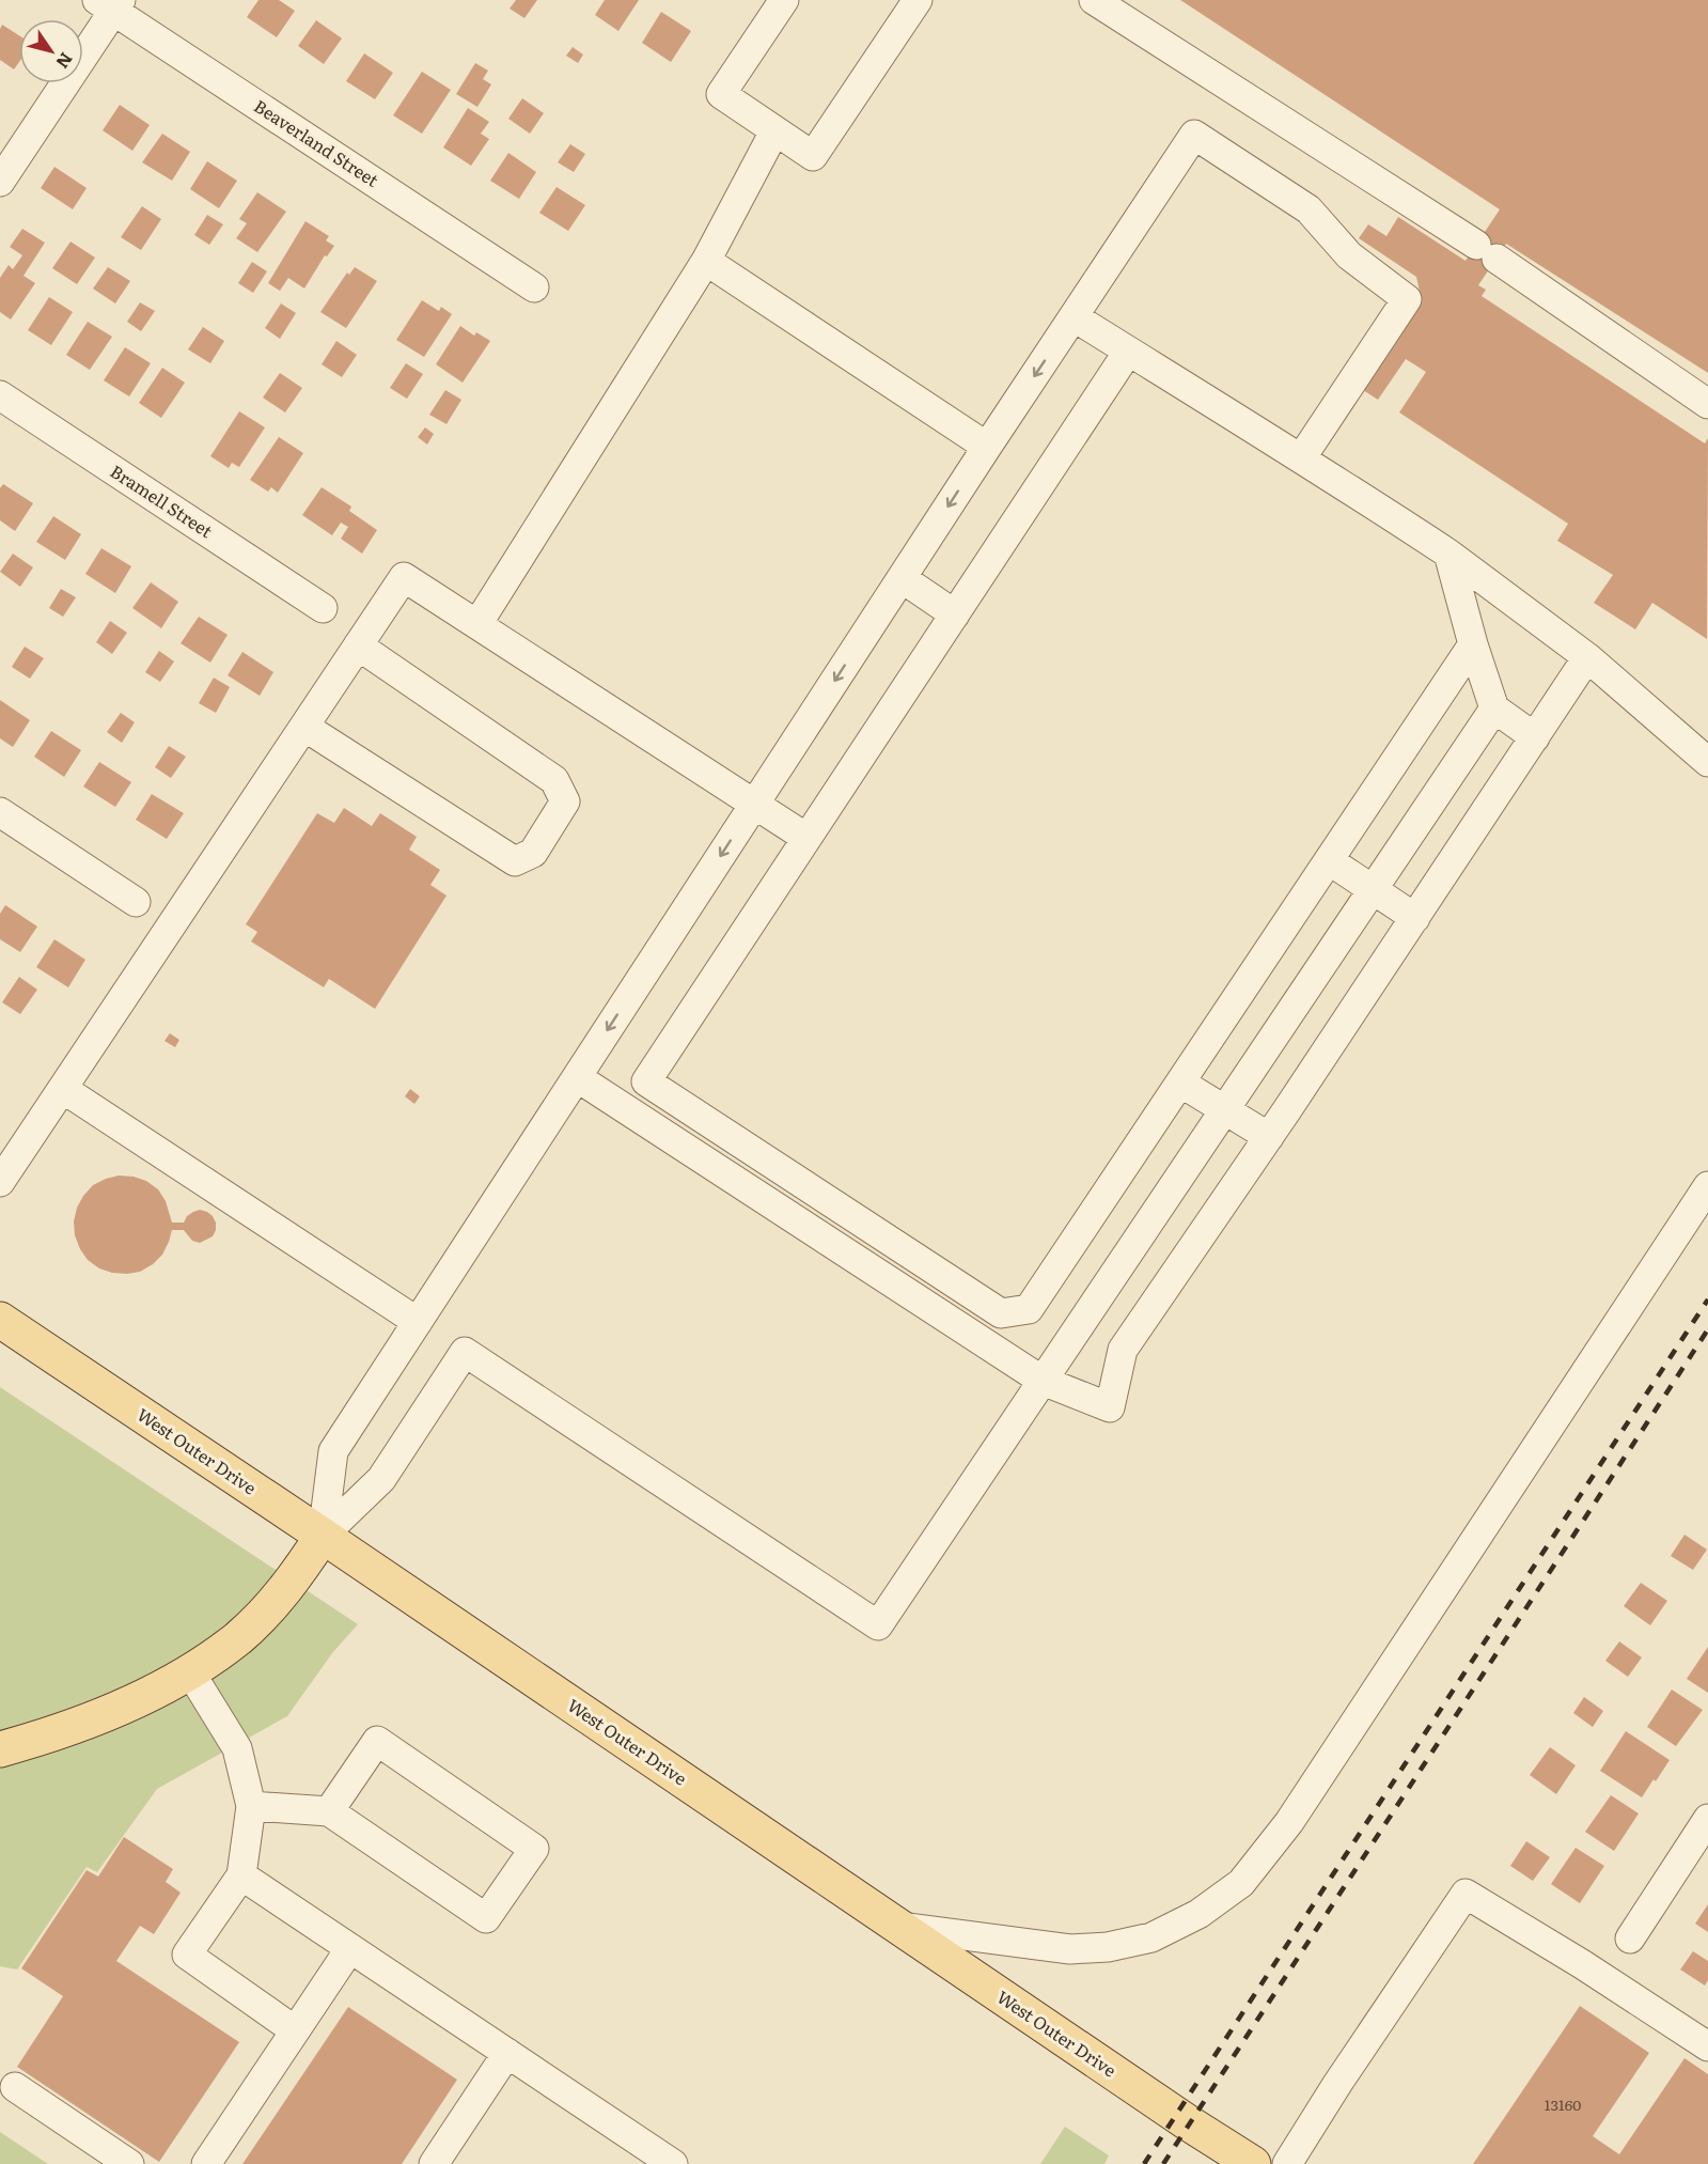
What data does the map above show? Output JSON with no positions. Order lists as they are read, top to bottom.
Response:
{
  "streets": {
    "main road": ["West Outer Drive"],
    "street": ["Beaverland Street", "Bramell Street"]
  },
  "house_numbers": ["13160"],
  "north": "bottom right"
}
